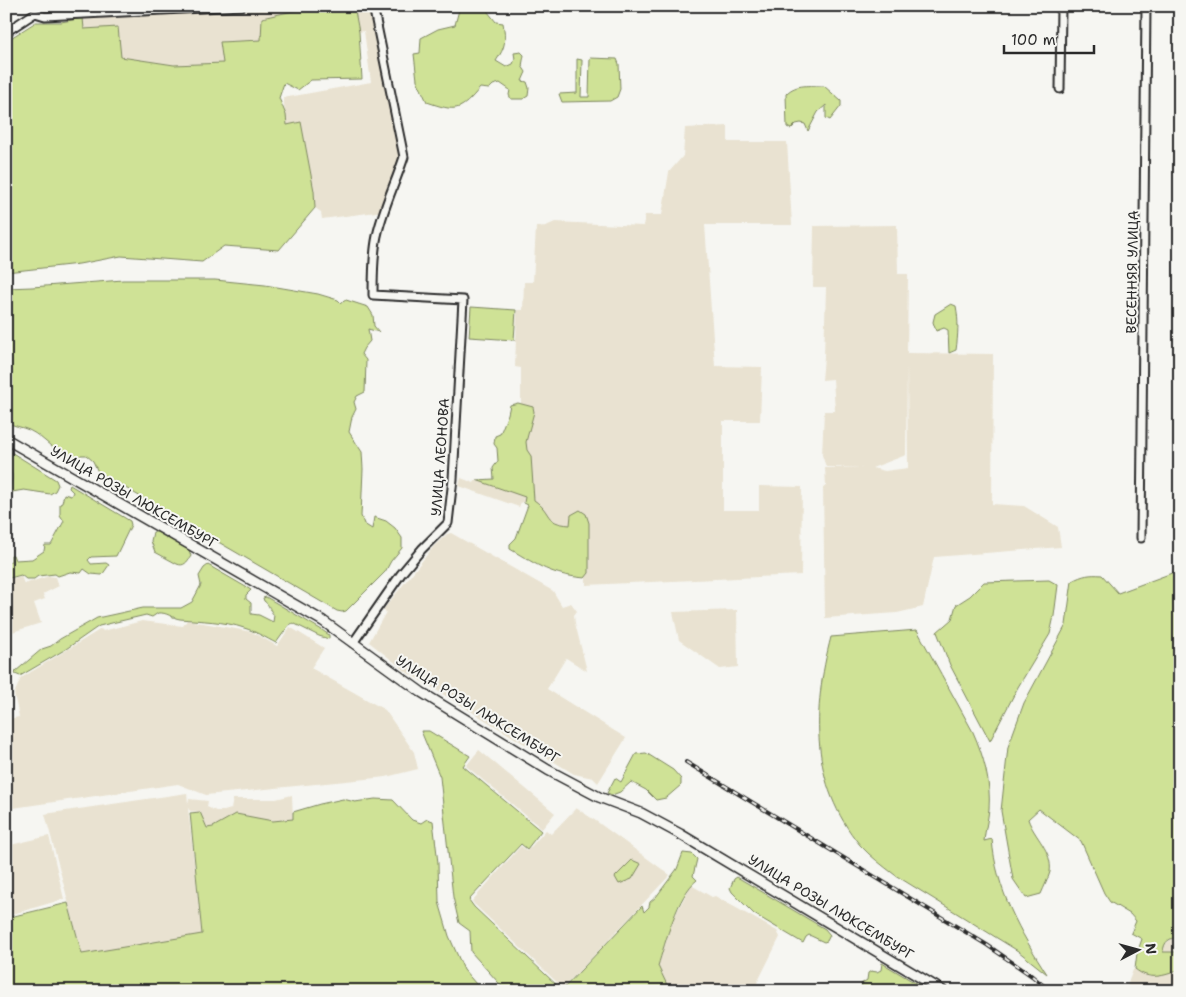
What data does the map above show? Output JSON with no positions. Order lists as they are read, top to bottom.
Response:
{
  "streets": {
    "street": ["ВЕСЕННЯЯ УЛИЦА", "УЛИЦА ЛЕОНОВА", "УЛИЦА РОЗЫ ЛЮКСЕМБУРГ"]
  },
  "crossings": [
    ["УЛИЦА ЛЕОНОВА", "УЛИЦА РОЗЫ ЛЮКСЕМБУРГ"]
  ],
  "scale_bar": "100 m",
  "north": "right"
}
